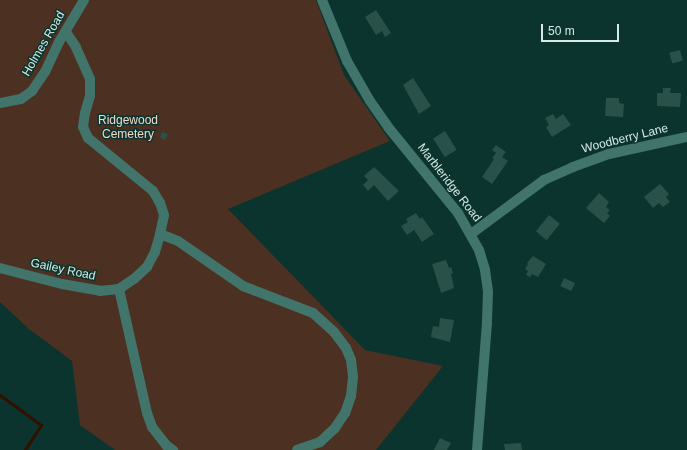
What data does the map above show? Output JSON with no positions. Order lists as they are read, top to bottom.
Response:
{
  "streets": {
    "street": [
      "Holmes Road",
      "Woodberry Lane",
      "Marbleridge Road",
      "Gailey Road"
    ]
  },
  "crossings": [
    ["Holmes Road", "Gailey Road"],
    ["Woodberry Lane", "Marbleridge Road"]
  ],
  "parks": ["Ridgewood Cemetery"],
  "scale_bar": "50 m"
}
